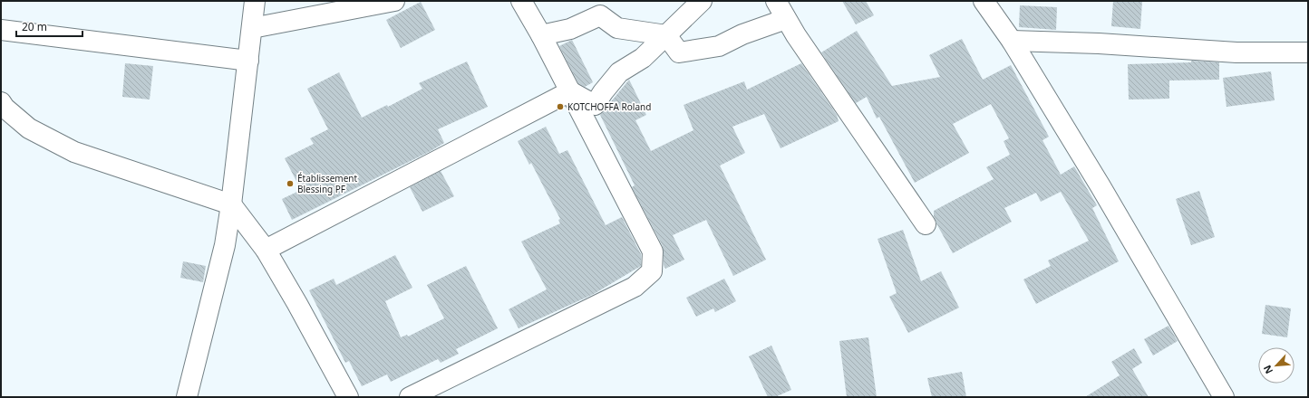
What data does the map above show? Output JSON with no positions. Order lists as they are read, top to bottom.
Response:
{
  "places": ["KOTCHOFFA Roland", "Établissement Blessing PF"],
  "scale_bar": "20 m",
  "north": "bottom left"
}
